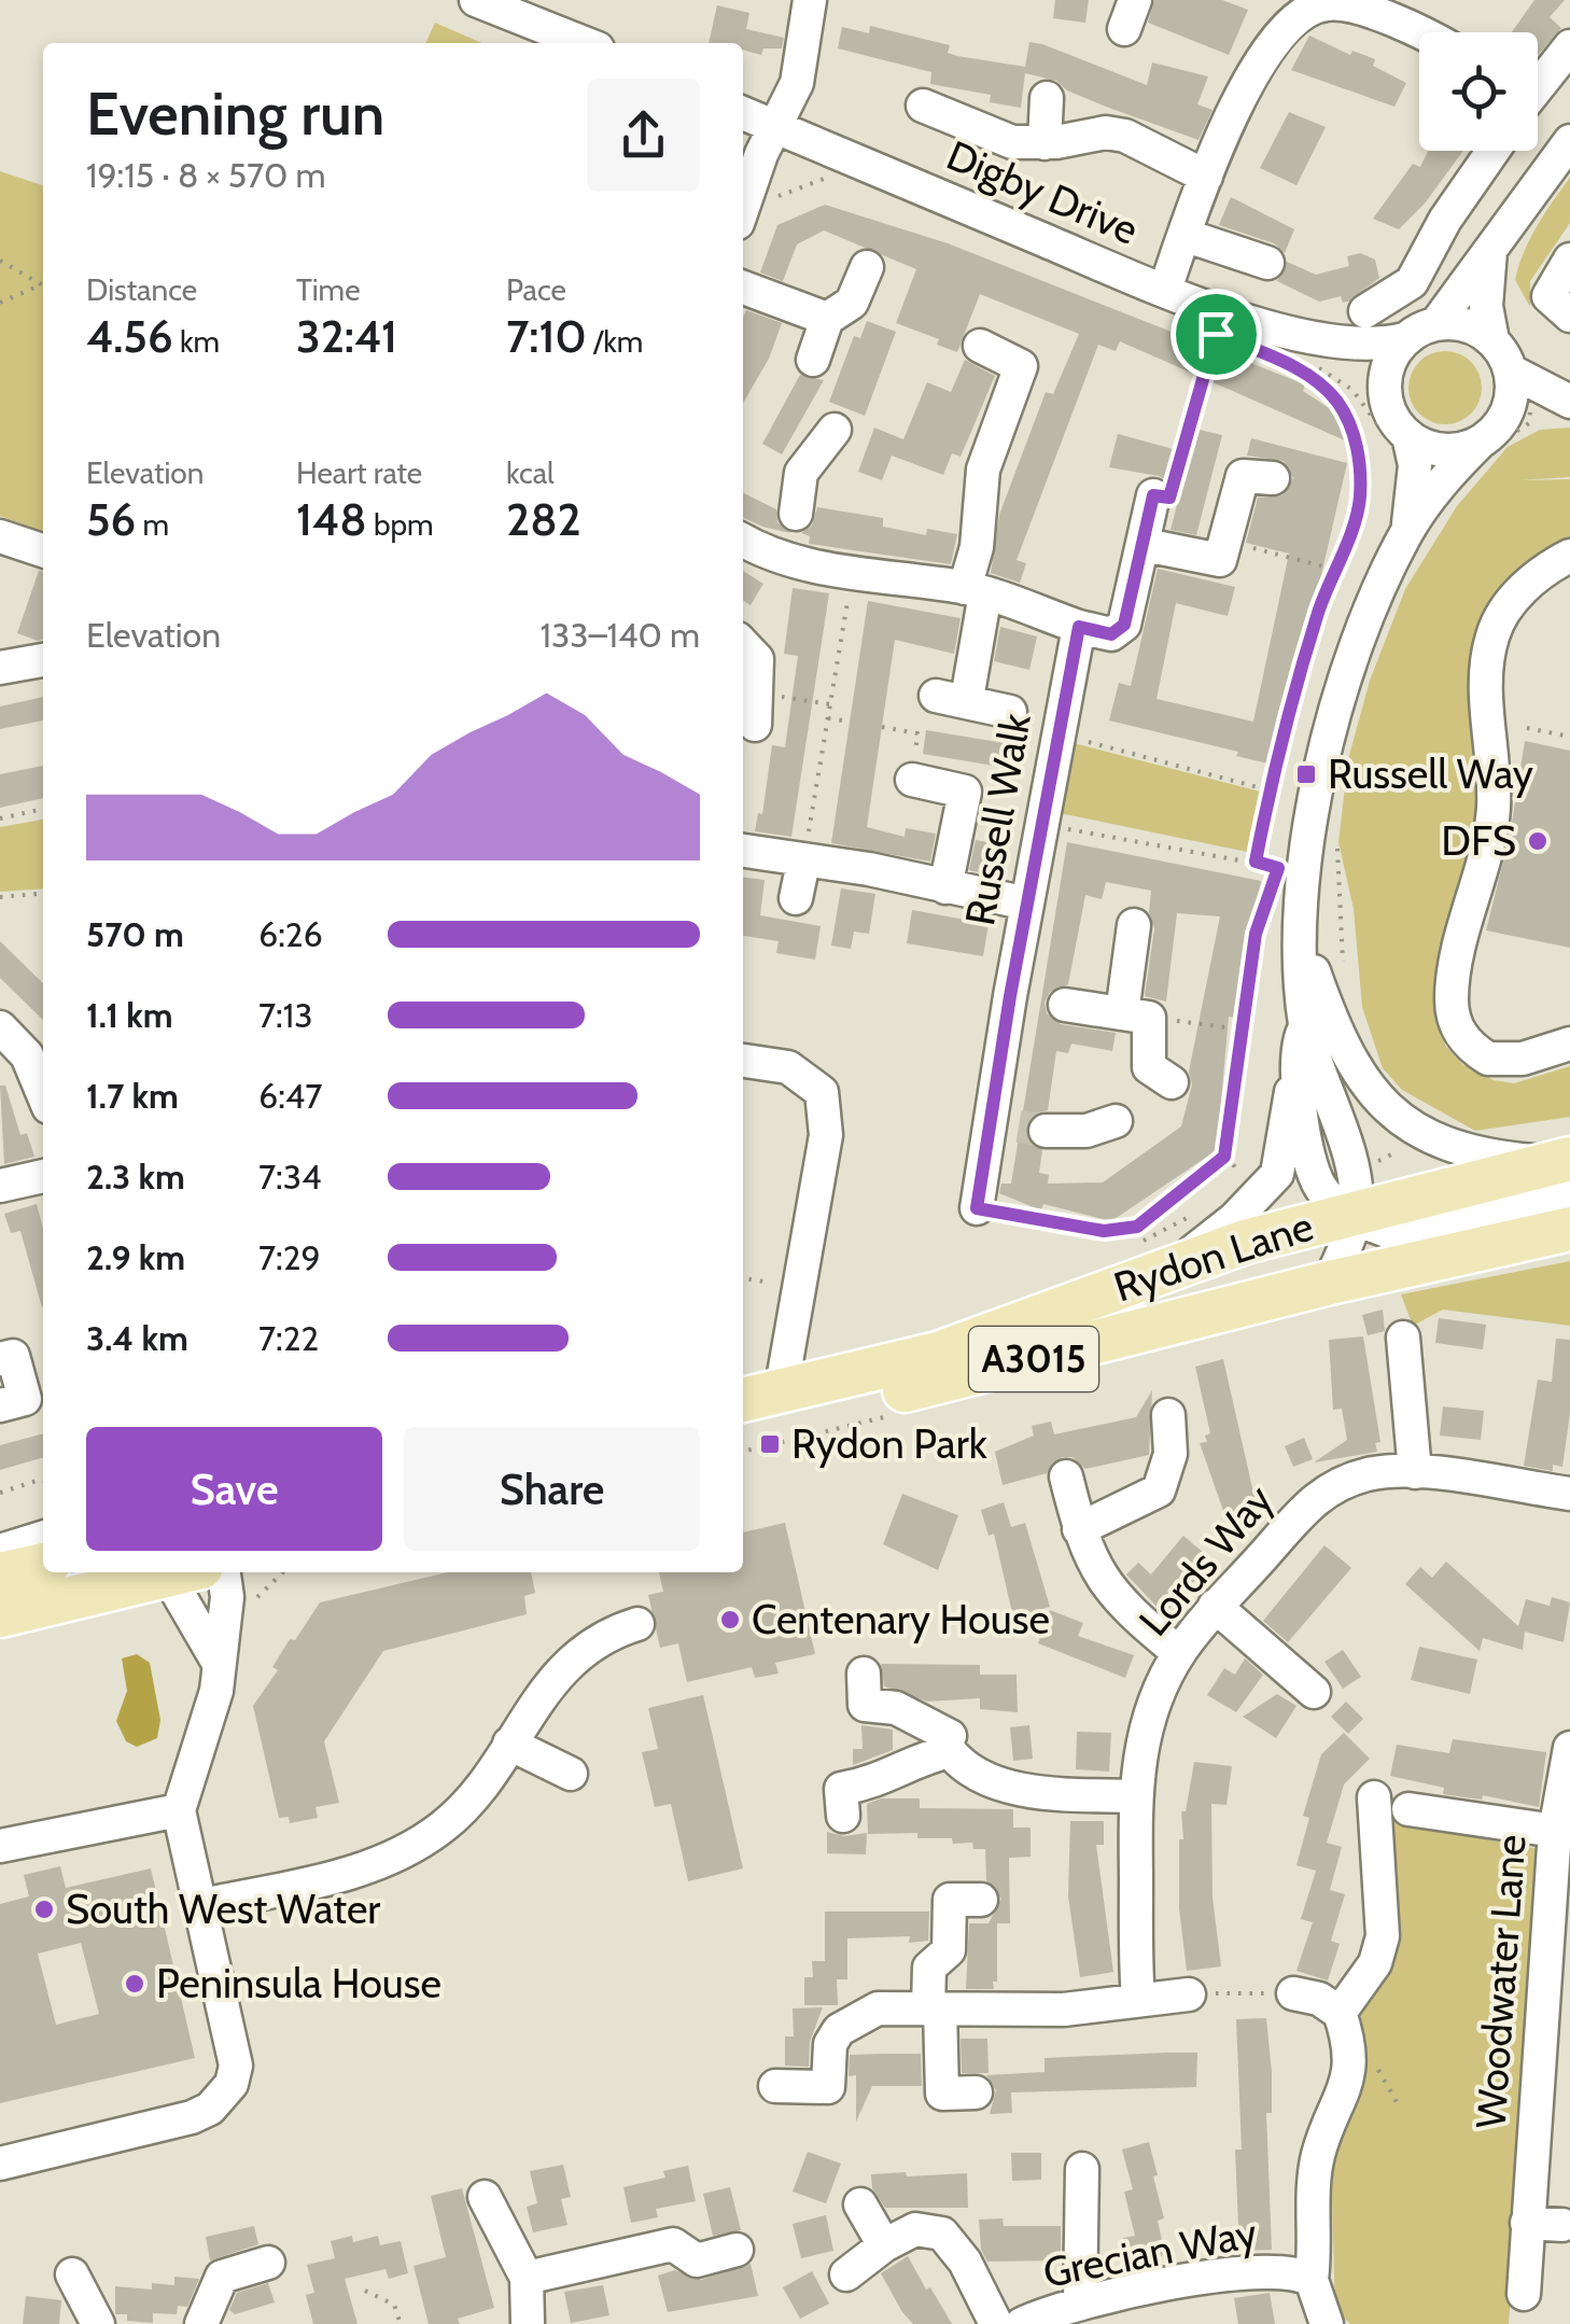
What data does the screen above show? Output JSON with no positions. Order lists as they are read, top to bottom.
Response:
{
  "streets": {
    "main road": ["Rydon Lane", "A3015"],
    "street": [
      "Digby Drive",
      "Russell Walk",
      "Lords Way",
      "Woodwater Lane",
      "Grecian Way"
    ]
  },
  "places": {
    "transit": ["Russell Way", "Rydon Park"],
    "other": [
      "DFS",
      "Centenary House",
      "South West Water",
      "Peninsula House"
    ]
  },
  "page": {
    "heading": ["Evening run", "19:15 · 8 × 570 m"],
    "stats": [
      ["Distance", "4.56 km"],
      ["Time", "32:41"],
      ["Pace", "7:10 /km"],
      ["Elevation", "56 m"],
      ["Heart rate", "148 bpm"],
      ["kcal", "282"]
    ],
    "chart": ["Elevation", "133–140 m"],
    "list": [
      {
        "name": "570 m",
        "note": "6:26"
      },
      {
        "name": "1.1 km",
        "note": "7:13"
      },
      {
        "name": "1.7 km",
        "note": "6:47"
      },
      {
        "name": "2.3 km",
        "note": "7:34"
      },
      {
        "name": "2.9 km",
        "note": "7:29"
      },
      {
        "name": "3.4 km",
        "note": "7:22"
      }
    ],
    "buttons": ["Save", "Share"]
  }
}
